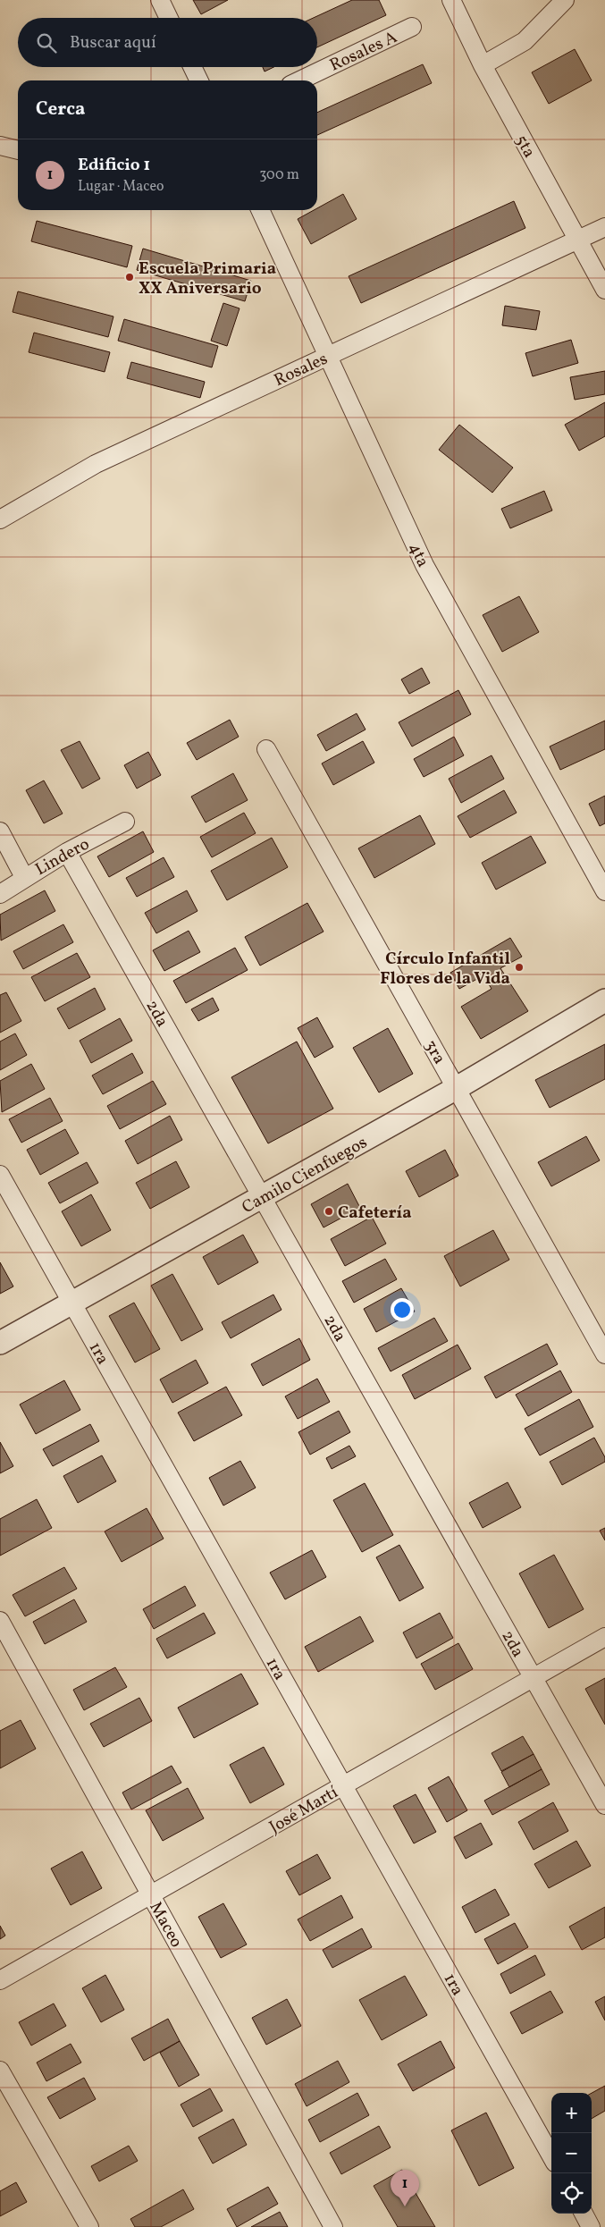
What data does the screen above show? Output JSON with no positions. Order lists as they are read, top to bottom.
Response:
{
  "streets": {
    "street": [
      "Rosales A",
      "5ta",
      "Rosales",
      "4ta",
      "Lindero",
      "2da",
      "3ra",
      "Camilo Cienfuegos",
      "1ra",
      "José Martí",
      "Maceo"
    ]
  },
  "crossings": [
    ["5ta", "Rosales"],
    ["Rosales", "4ta"],
    ["Lindero", "2da"],
    ["2da", "Camilo Cienfuegos"],
    ["2da", "José Martí"],
    ["3ra", "Camilo Cienfuegos"],
    ["Camilo Cienfuegos", "1ra"],
    ["1ra", "José Martí"],
    ["José Martí", "Maceo"]
  ],
  "places": ["Escuela Primaria XX Aniversario", "Círculo Infantil Flores de la Vida", "Cafetería"],
  "page": {
    "search": "Buscar aquí",
    "heading": "Cerca",
    "list": [
      {
        "mark": "1",
        "name": "Edificio 1",
        "note": "Lugar · Maceo",
        "value": "300 m"
      }
    ],
    "map_buttons": ["+", "−"],
    "pins": "1"
  }
}
